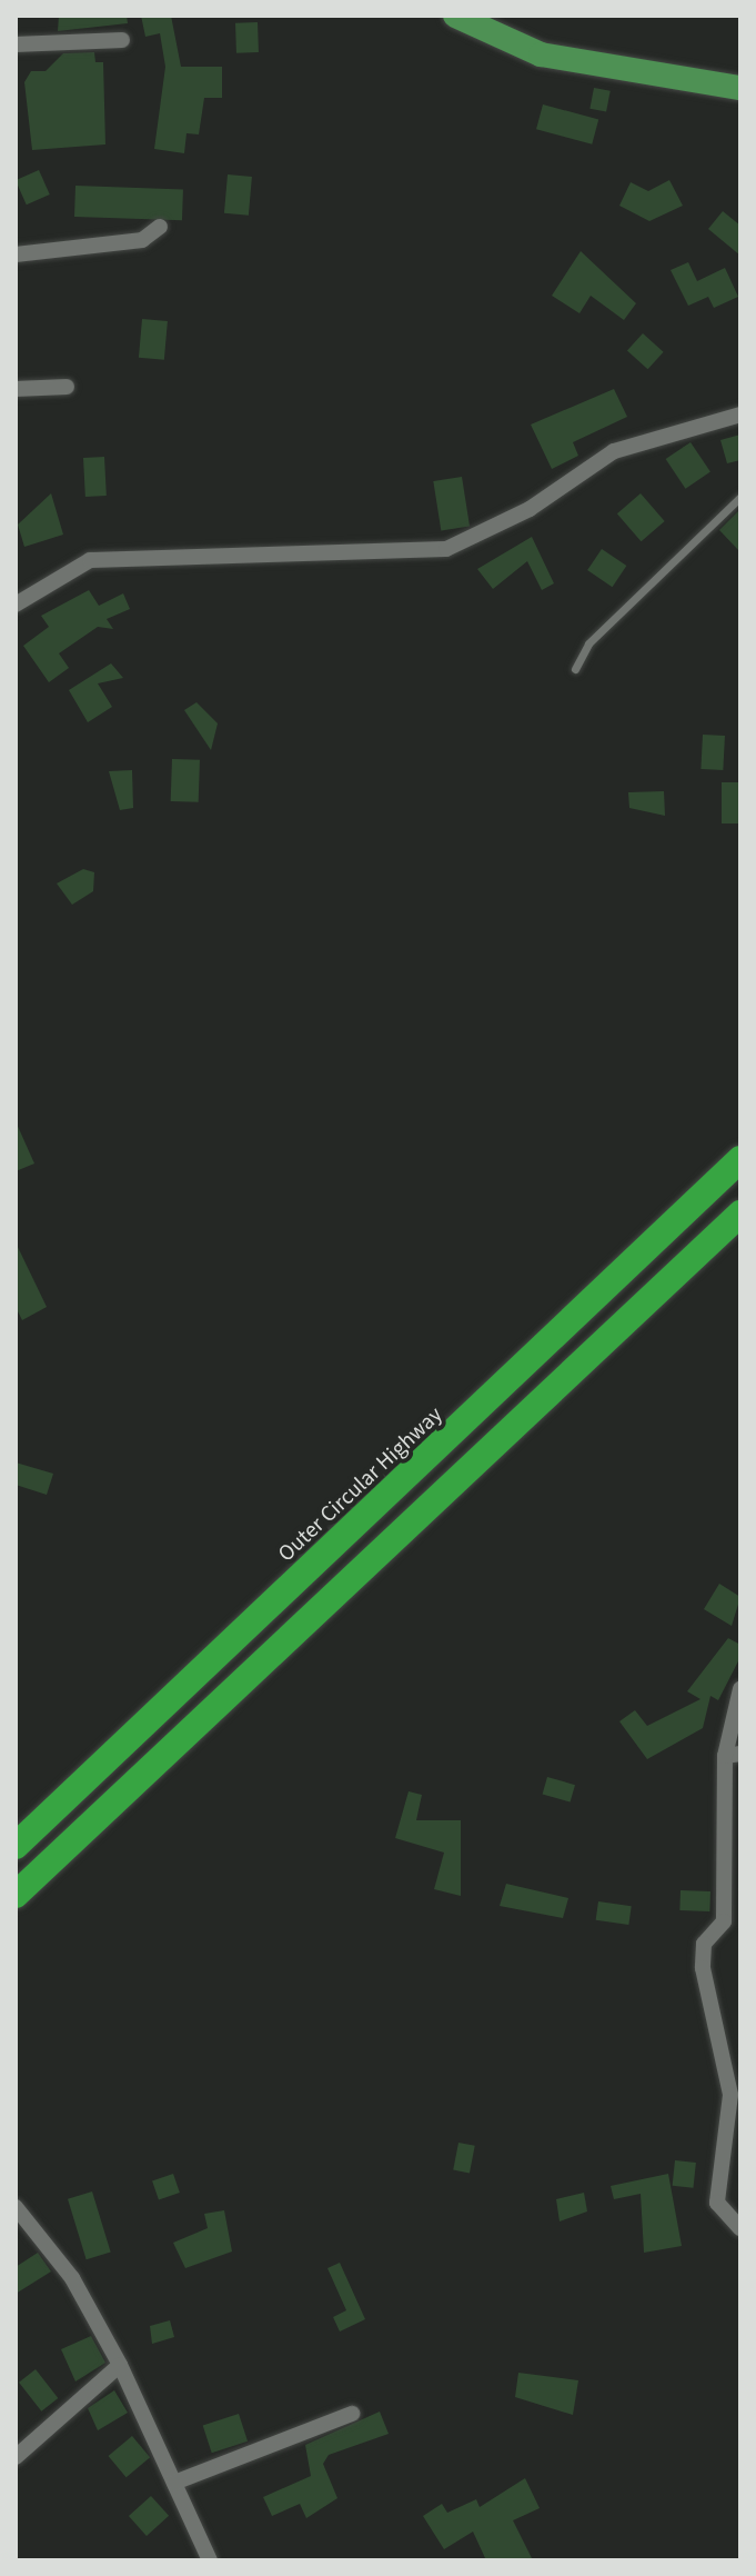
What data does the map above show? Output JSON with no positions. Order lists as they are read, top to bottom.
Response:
{
  "streets": {
    "highway": ["Outer Circular Highway"]
  }
}
